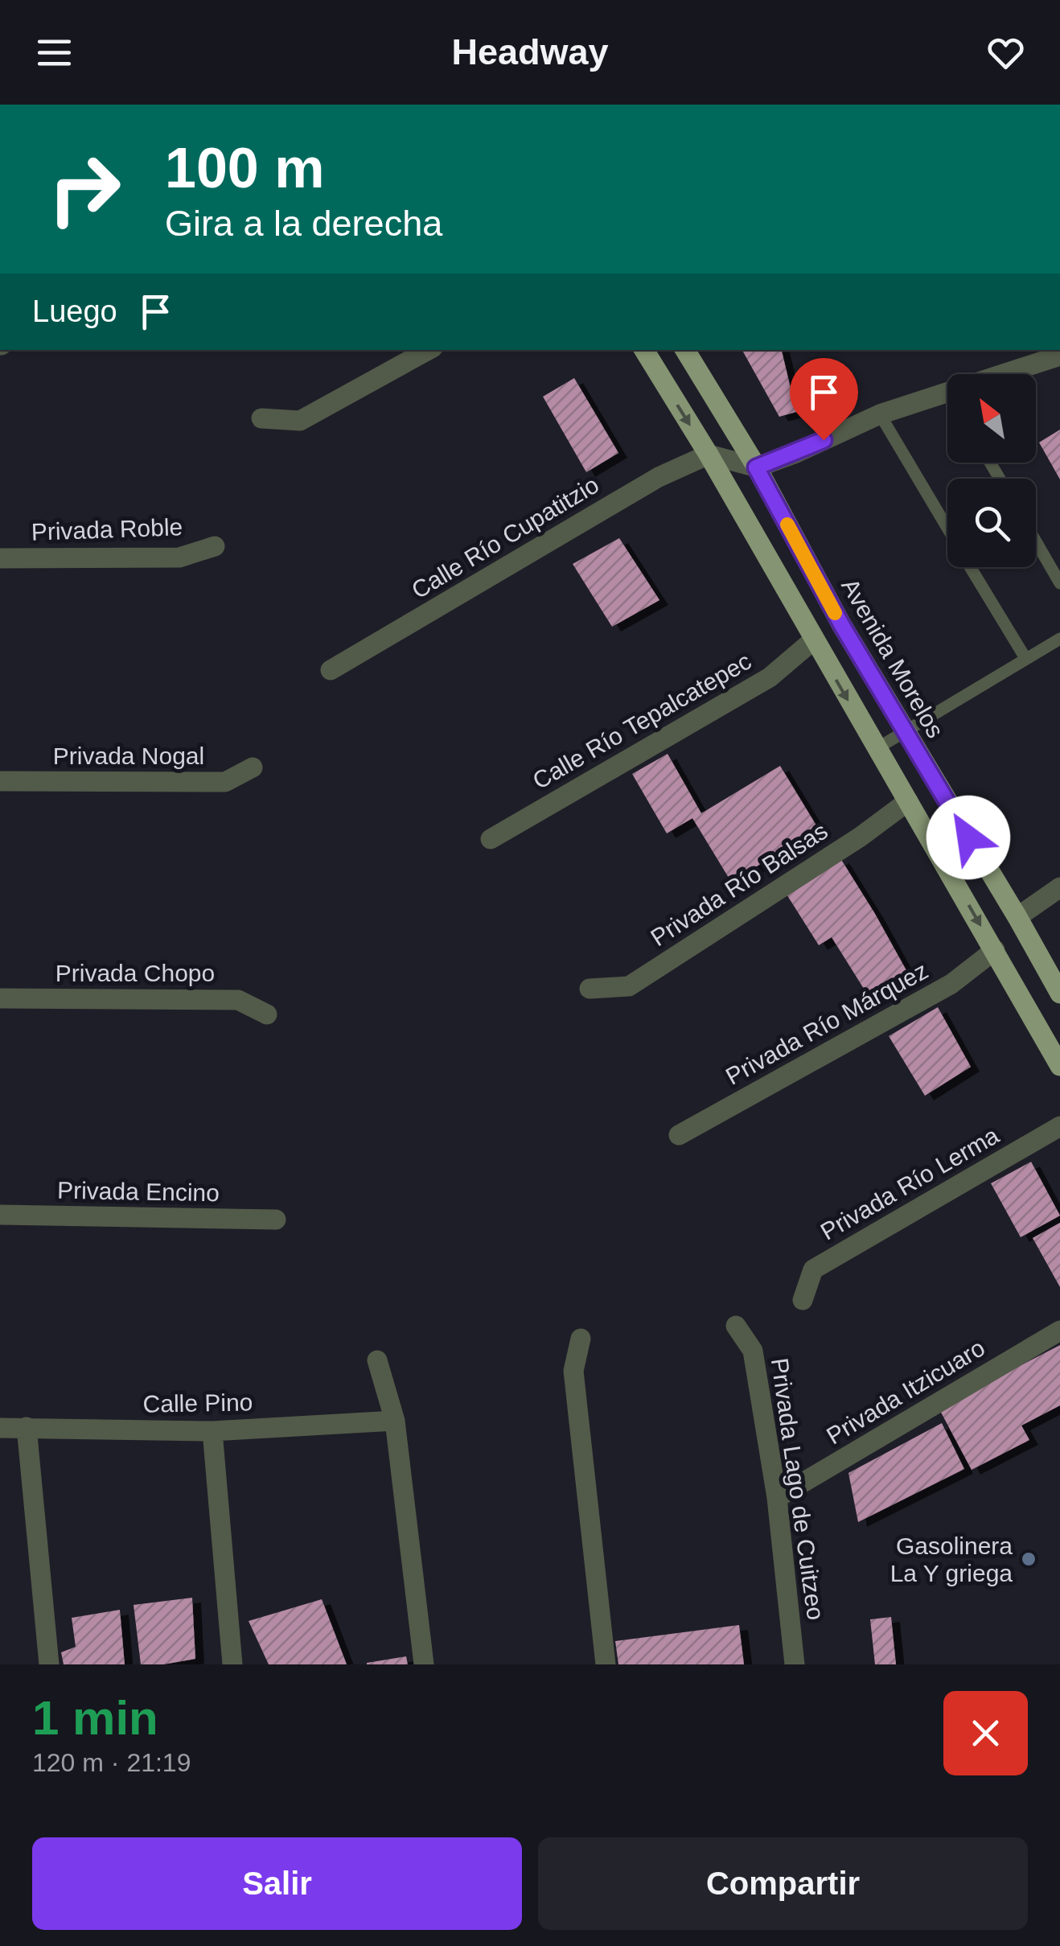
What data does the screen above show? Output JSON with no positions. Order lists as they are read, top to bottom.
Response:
{
  "streets": {
    "main road": ["Avenida Morelos"],
    "street": [
      "Privada Roble",
      "Calle Río Cupatitzio",
      "Calle Río Tepalcatepec",
      "Privada Nogal",
      "Privada Río Balsas",
      "Privada Chopo",
      "Privada Río Márquez",
      "Privada Río Lerma",
      "Privada Encino",
      "Privada Itzicuaro",
      "Calle Pino",
      "Privada Lago de Cuitzeo"
    ]
  },
  "crossings": [
    ["Privada Itzicuaro", "Privada Lago de Cuitzeo"]
  ],
  "places": ["Gasolinera La Y griega"],
  "north": "top left",
  "page": {
    "header": "Headway",
    "turn": ["100 m", "Gira a la derecha"],
    "then": "Luego",
    "heading": ["1 min", "120 m · 21:19"],
    "buttons": ["Salir", "Compartir"]
  }
}
